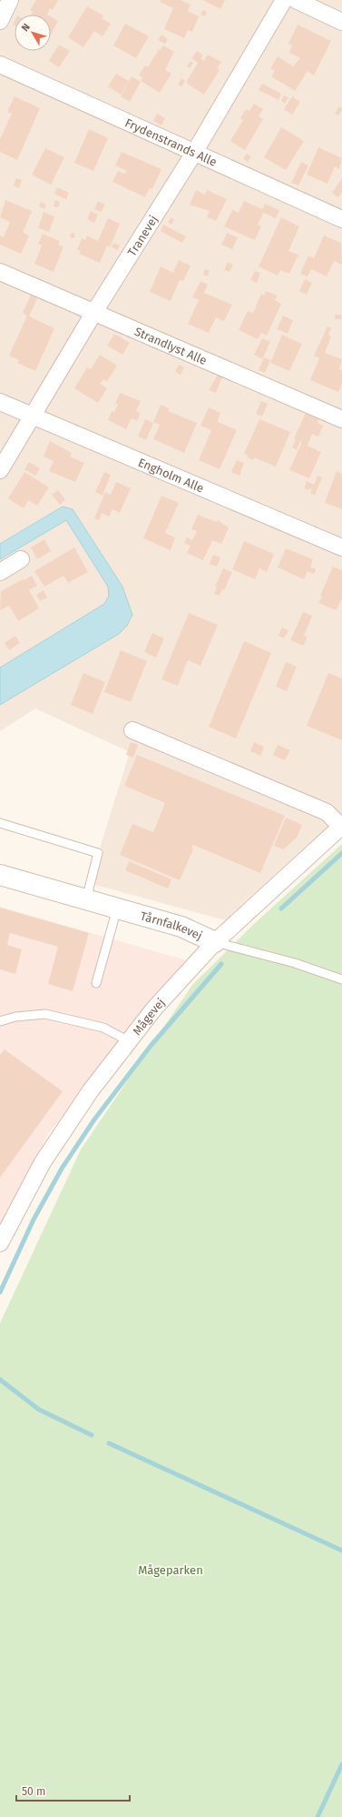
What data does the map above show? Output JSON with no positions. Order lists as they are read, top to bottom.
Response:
{
  "streets": {
    "street": [
      "Frydenstrands Alle",
      "Tranevej",
      "Strandlyst Alle",
      "Engholm Alle",
      "Tårnfalkevej",
      "Mågevej"
    ]
  },
  "crossings": [
    ["Frydenstrands Alle", "Tranevej"],
    ["Tranevej", "Strandlyst Alle"],
    ["Tranevej", "Engholm Alle"],
    ["Tårnfalkevej", "Mågevej"]
  ],
  "parks": ["Mågeparken"],
  "scale_bar": "50 m",
  "north": "top left"
}
